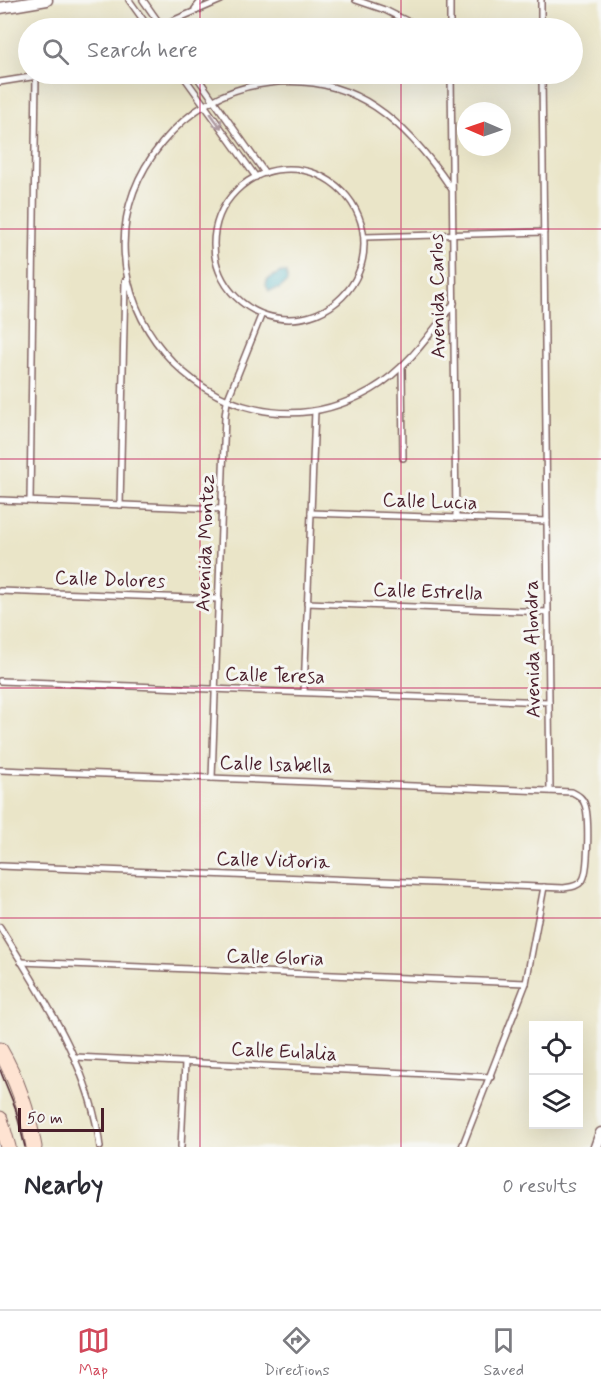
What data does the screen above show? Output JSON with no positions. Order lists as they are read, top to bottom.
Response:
{
  "streets": {
    "lane": [
      "Avenida Carlos",
      "Calle Lucia",
      "Avenida Montez",
      "Calle Dolores",
      "Calle Estrella",
      "Avenida Alondra",
      "Calle Teresa",
      "Calle Isabella",
      "Calle Victoria",
      "Calle Gloria",
      "Calle Eulalia"
    ]
  },
  "crossings": [
    ["Avenida Carlos", "Calle Lucia"],
    ["Calle Lucia", "Avenida Alondra"],
    ["Avenida Montez", "Calle Dolores"],
    ["Avenida Montez", "Calle Teresa"],
    ["Avenida Montez", "Calle Isabella"],
    ["Calle Estrella", "Avenida Alondra"],
    ["Avenida Alondra", "Calle Teresa"],
    ["Avenida Alondra", "Calle Isabella"]
  ],
  "scale_bar": "50 m",
  "north": "left",
  "page": {
    "search": "Search here",
    "scale": "50 m",
    "heading": ["Nearby", "0 results"],
    "nav": ["Map", "Directions", "Saved"]
  }
}
